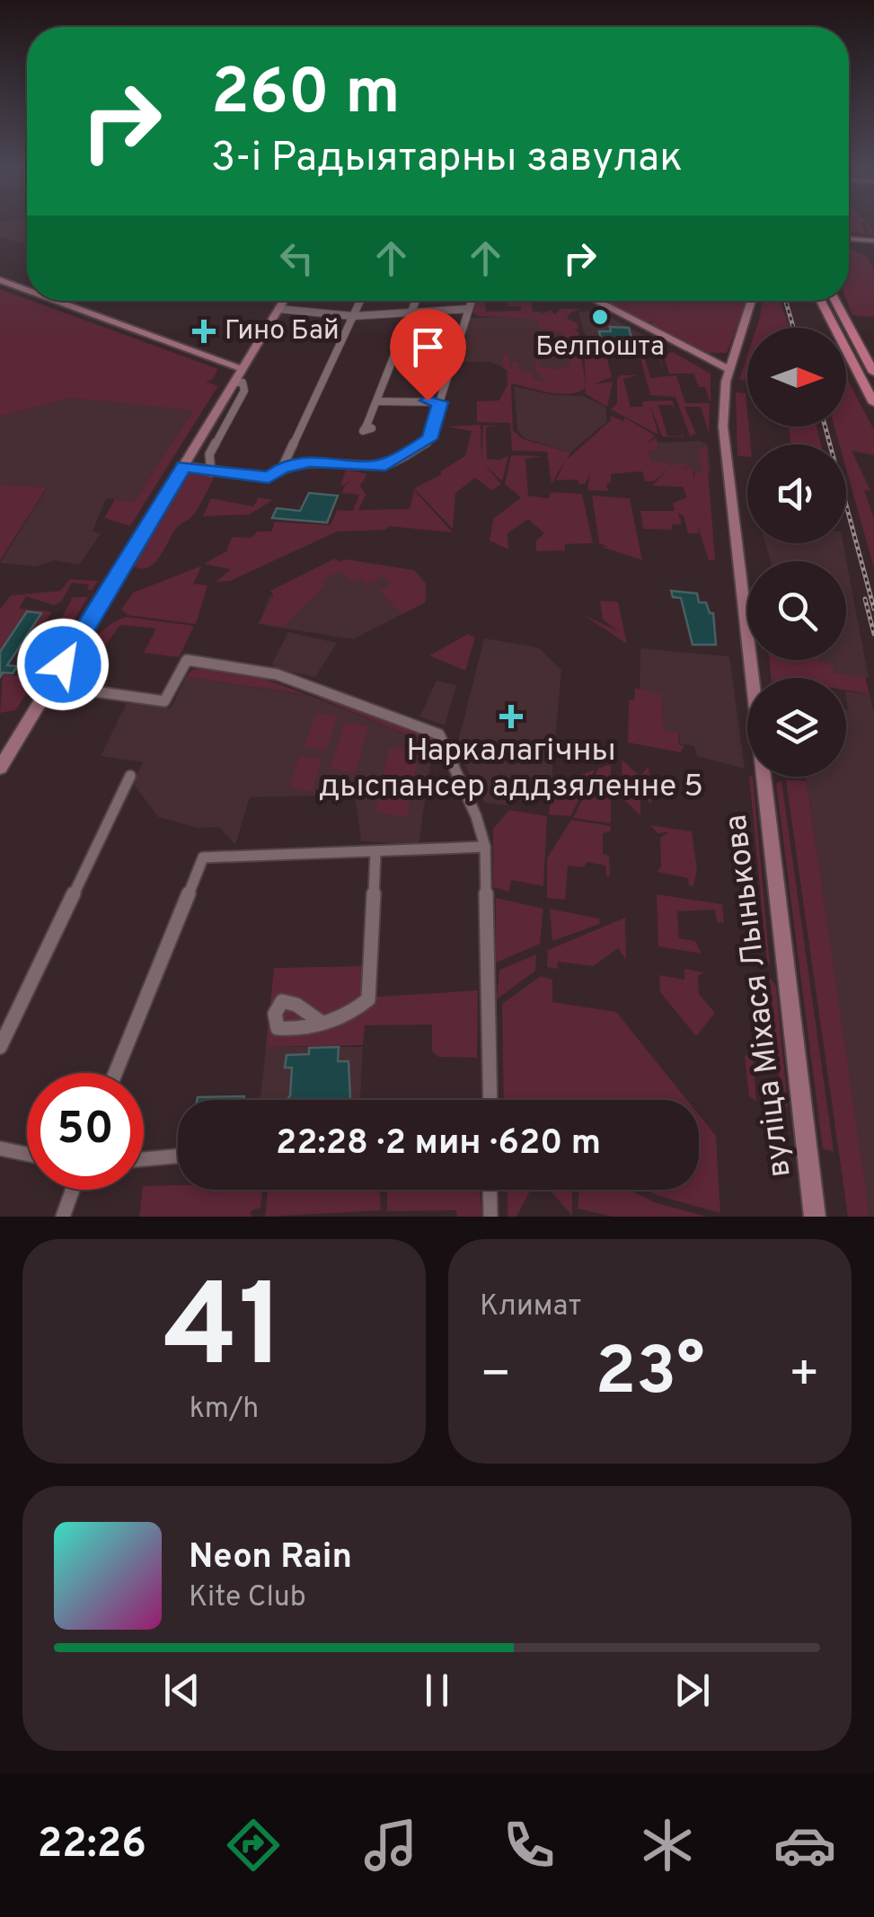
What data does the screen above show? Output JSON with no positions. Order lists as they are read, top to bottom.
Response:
{
  "streets": {
    "street": ["вуліца Міхася Лынькова"]
  },
  "places": {
    "other": ["Белпошта"],
    "health": ["Гино Бай", "Наркалагічны дыспансер аддзяленне 5"]
  },
  "north": "right",
  "page": {
    "turn": ["260 m", "3-і Радыятарны завулак"],
    "limit": "50",
    "trip": "22:28 · 2 мин · 620 m",
    "tile": [
      ["41", "km/h"],
      "Климат"
    ],
    "heat": ["−", "23°", "+"],
    "song": ["Neon Rain", "Kite Club"],
    "tabs": "22:26"
  }
}
